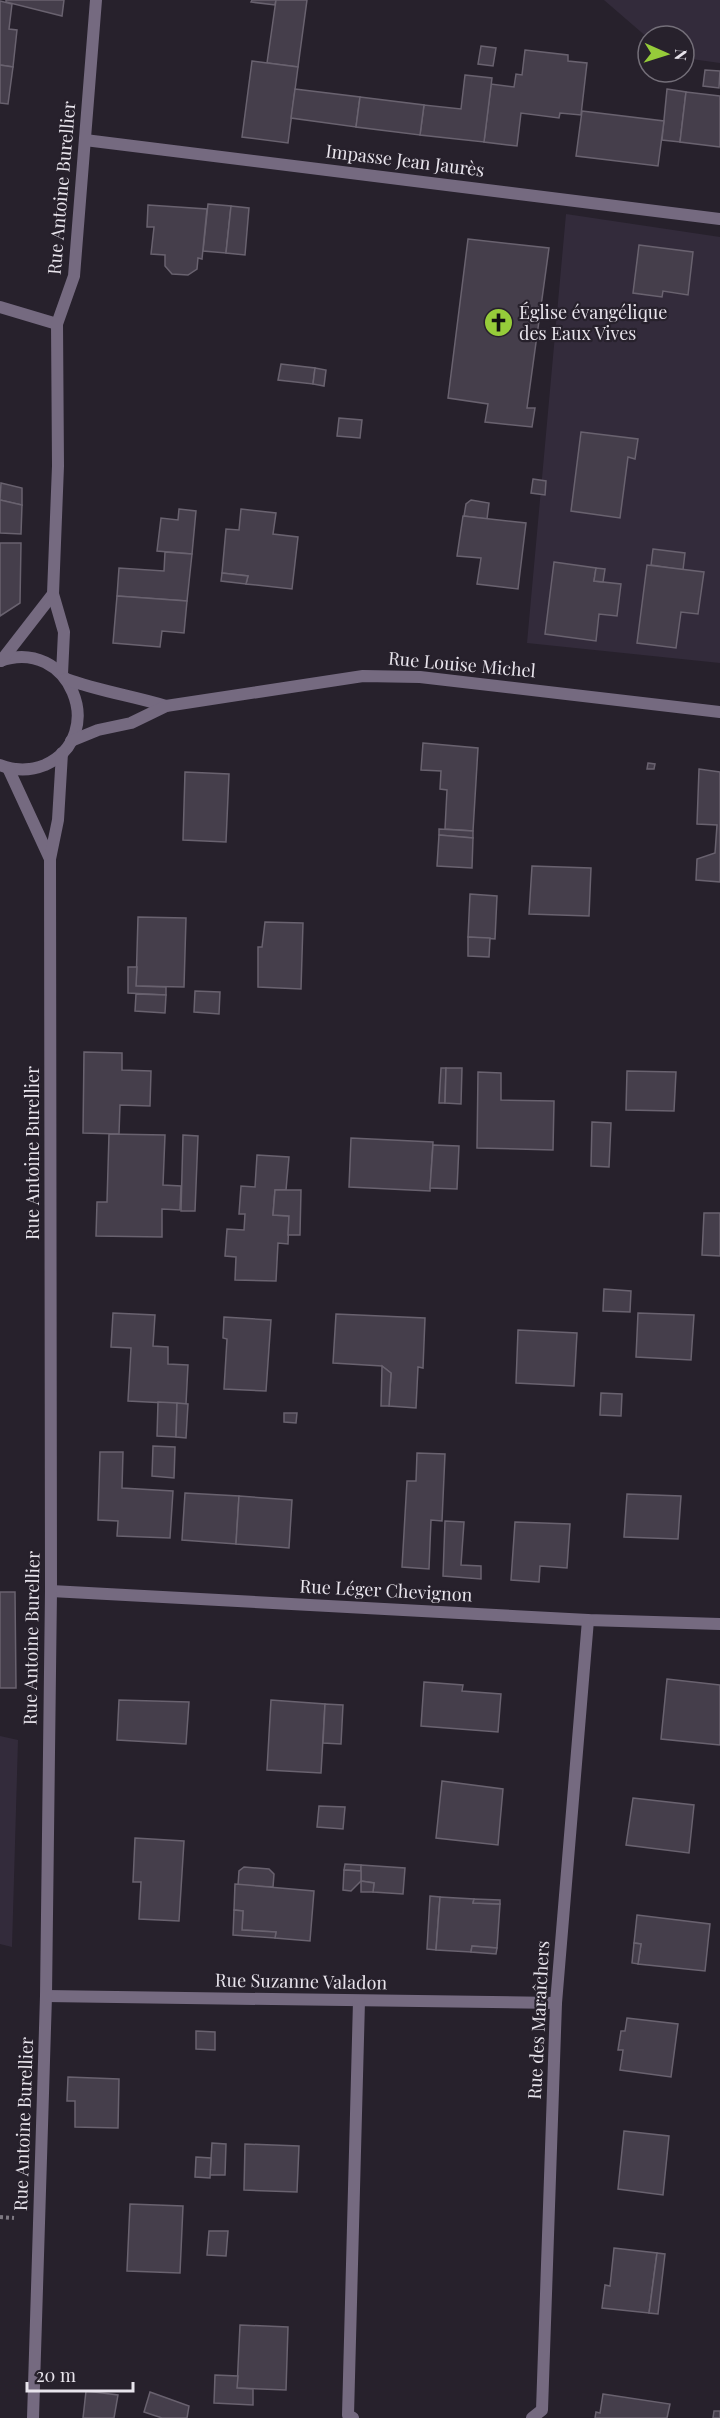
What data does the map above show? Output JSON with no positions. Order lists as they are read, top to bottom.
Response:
{
  "streets": {
    "street": [
      "Impasse Jean Jaurès",
      "Rue Antoine Burellier",
      "Rue Louise Michel",
      "Rue Léger Chevignon",
      "Rue Suzanne Valadon",
      "Rue des Maraîchers"
    ]
  },
  "crossings": [
    ["Impasse Jean Jaurès", "Rue Antoine Burellier"],
    ["Rue Antoine Burellier", "Rue Louise Michel"],
    ["Rue Antoine Burellier", "Rue Léger Chevignon"],
    ["Rue Antoine Burellier", "Rue Suzanne Valadon"],
    ["Rue Léger Chevignon", "Rue des Maraîchers"],
    ["Rue Suzanne Valadon", "Rue des Maraîchers"]
  ],
  "places": {
    "church": ["Église évangélique des Eaux Vives"]
  },
  "scale_bar": "20 m",
  "north": "right"
}
